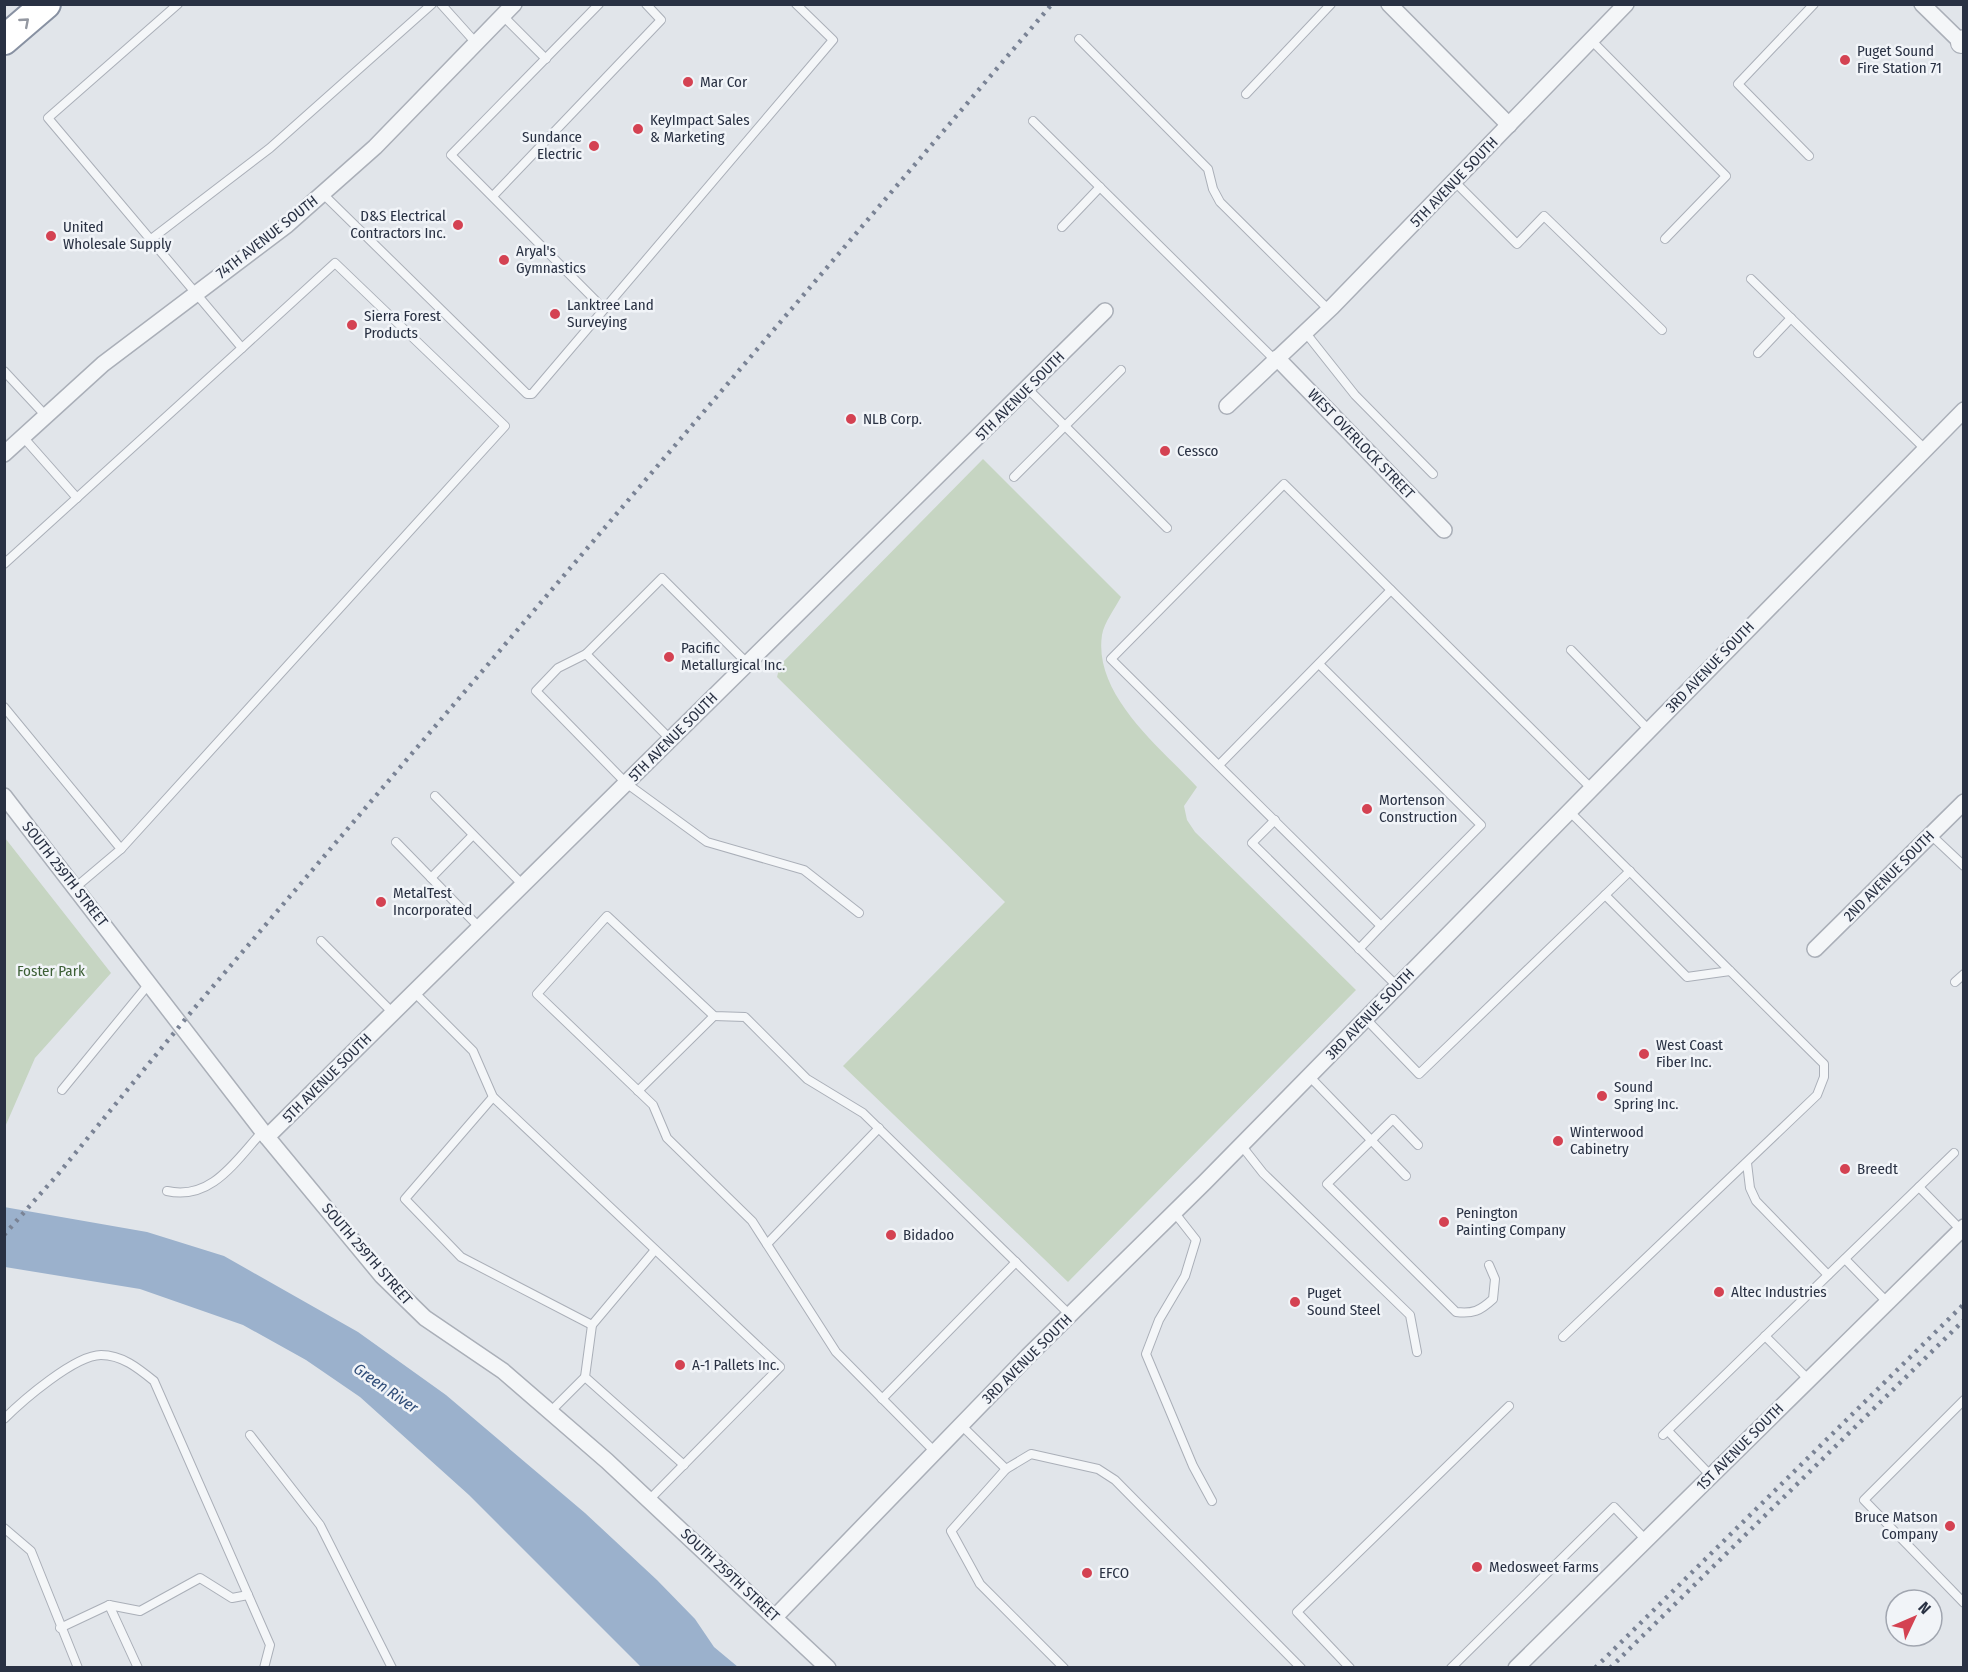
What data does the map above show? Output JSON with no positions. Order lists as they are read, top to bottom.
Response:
{
  "streets": {
    "street": [
      "5TH AVENUE SOUTH",
      "74TH AVENUE SOUTH",
      "WEST OVERLOCK STREET",
      "3RD AVENUE SOUTH",
      "SOUTH 259TH STREET",
      "2ND AVENUE SOUTH",
      "1ST AVENUE SOUTH"
    ]
  },
  "crossings": [
    ["5TH AVENUE SOUTH", "WEST OVERLOCK STREET"],
    ["5TH AVENUE SOUTH", "SOUTH 259TH STREET"],
    ["3RD AVENUE SOUTH", "SOUTH 259TH STREET"]
  ],
  "water": ["Green River"],
  "parks": ["Foster Park"],
  "places": [
    "Puget Sound Fire Station 71",
    "Mar Cor",
    "KeyImpact Sales & Marketing",
    "Sundance Electric",
    "D&S Electrical Contractors Inc.",
    "United Wholesale Supply",
    "Aryal's Gymnastics",
    "Lanktree Land Surveying",
    "Sierra Forest Products",
    "NLB Corp.",
    "Cessco",
    "Pacific Metallurgical Inc.",
    "Mortenson Construction",
    "MetalTest Incorporated",
    "West Coast Fiber Inc.",
    "Sound Spring Inc.",
    "Winterwood Cabinetry",
    "Breedt",
    "Penington Painting Company",
    "Bidadoo",
    "Altec Industries",
    "Puget Sound Steel",
    "A-1 Pallets Inc.",
    "Bruce Matson Company",
    "Medosweet Farms",
    "EFCO"
  ],
  "north": "top right"
}
